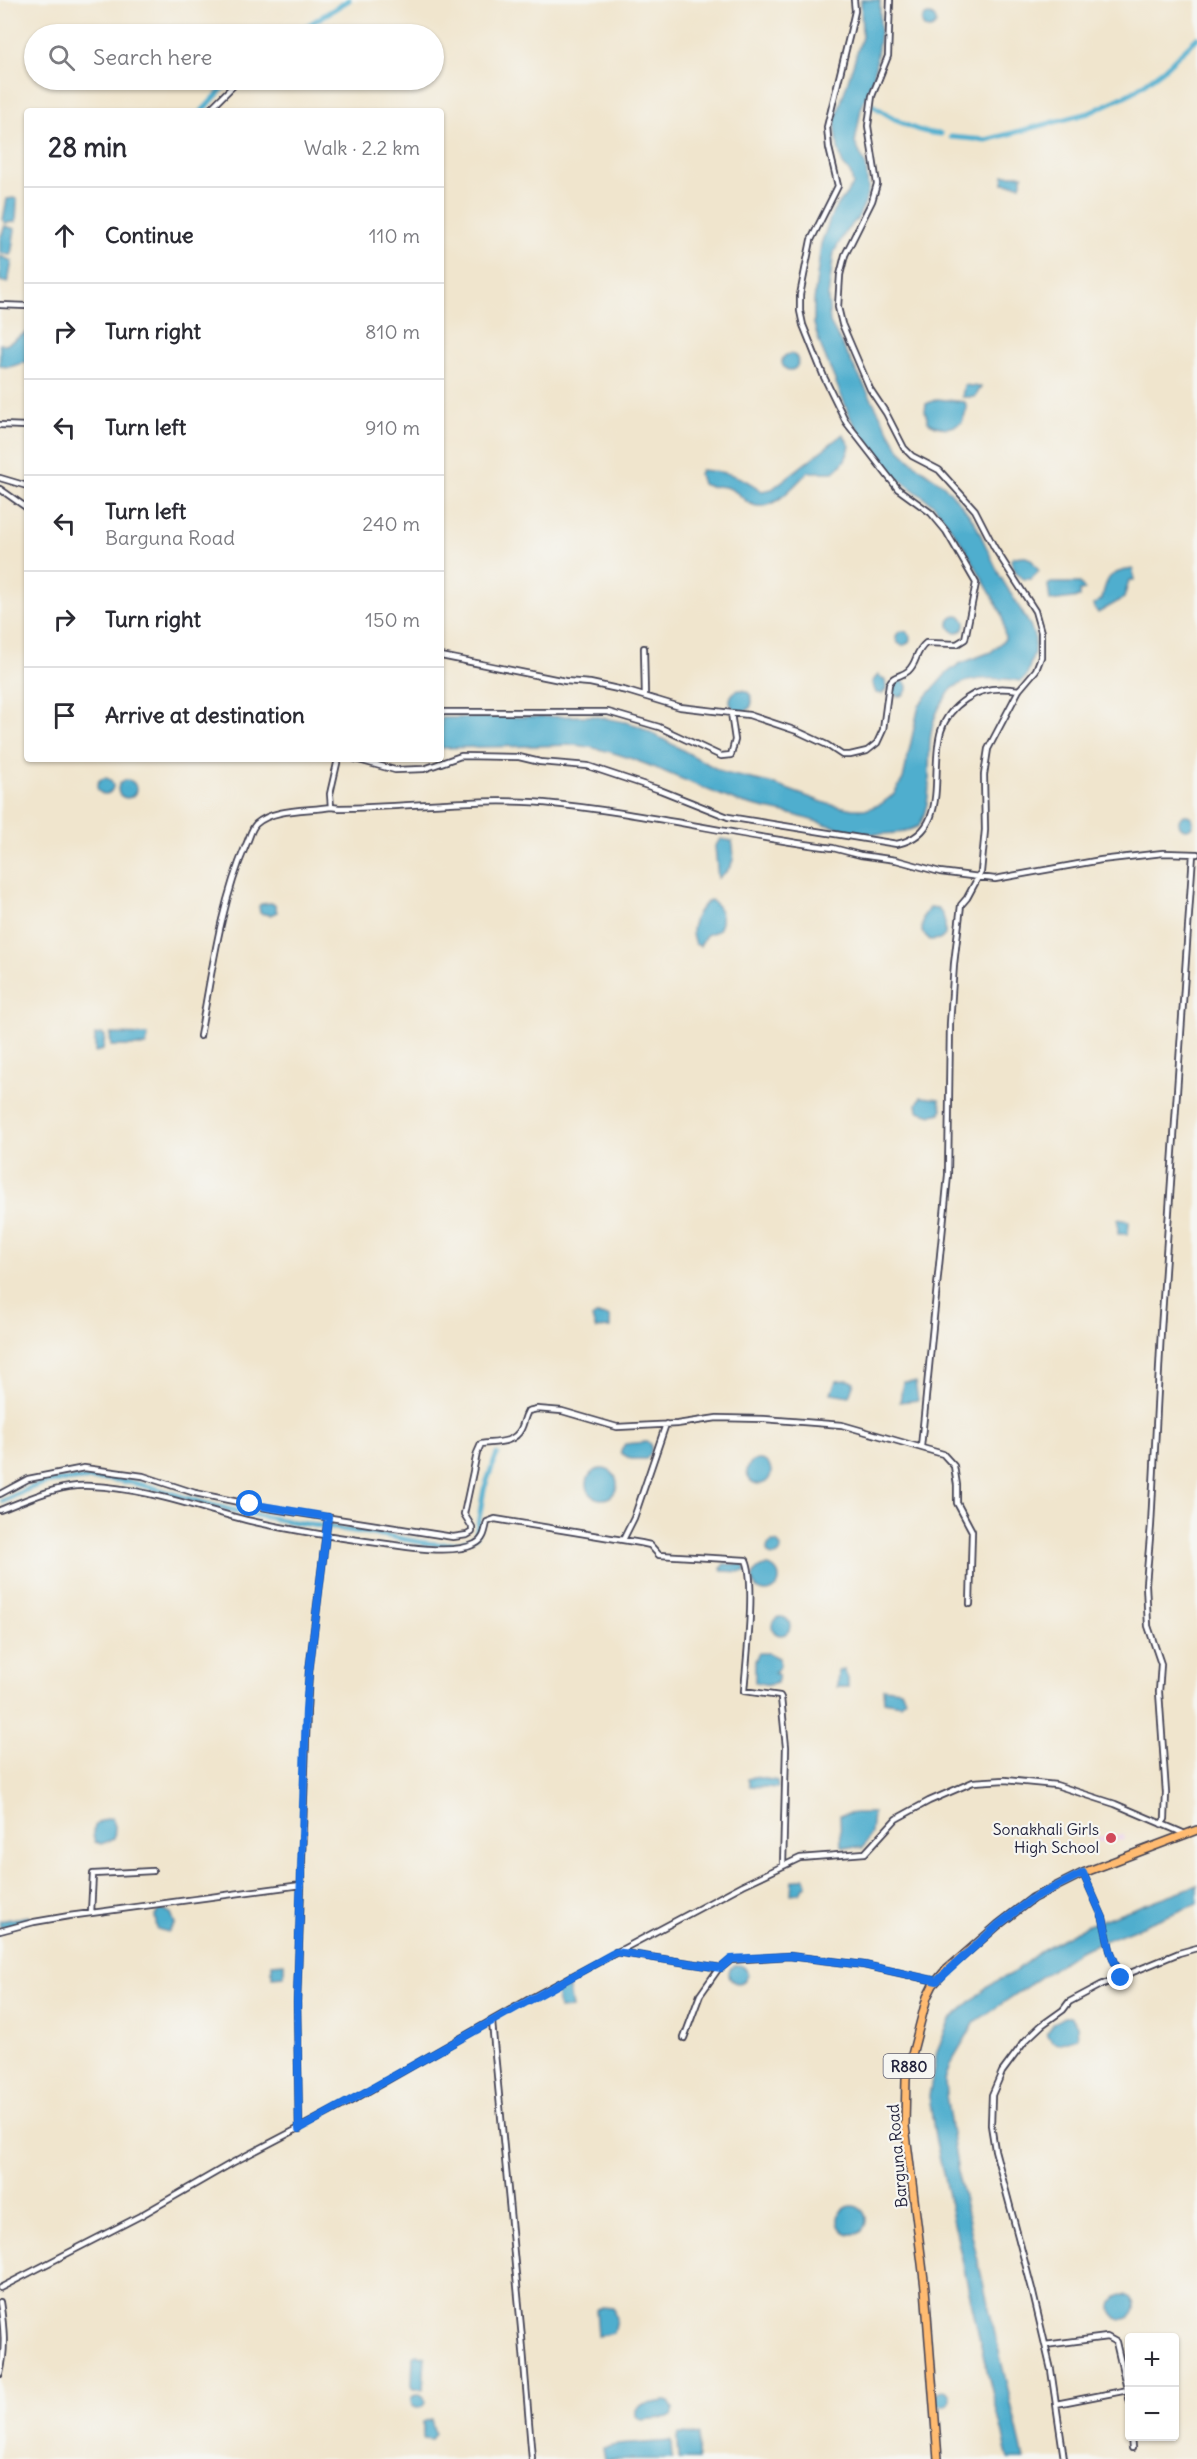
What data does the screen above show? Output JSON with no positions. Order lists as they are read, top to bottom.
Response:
{
  "streets": {
    "main road": ["R880", "Barguna Road"]
  },
  "places": ["Sonakhali Girls High School"],
  "page": {
    "search": "Search here",
    "heading": ["28 min", "Walk · 2.2 km"],
    "list": [
      ["Continue", "110 m"],
      ["Turn right", "810 m"],
      ["Turn left", "910 m"],
      ["Turn left", "Barguna Road", "240 m"],
      ["Turn right", "150 m"],
      "Arrive at destination"
    ],
    "map_buttons": ["+", "−"]
  }
}
